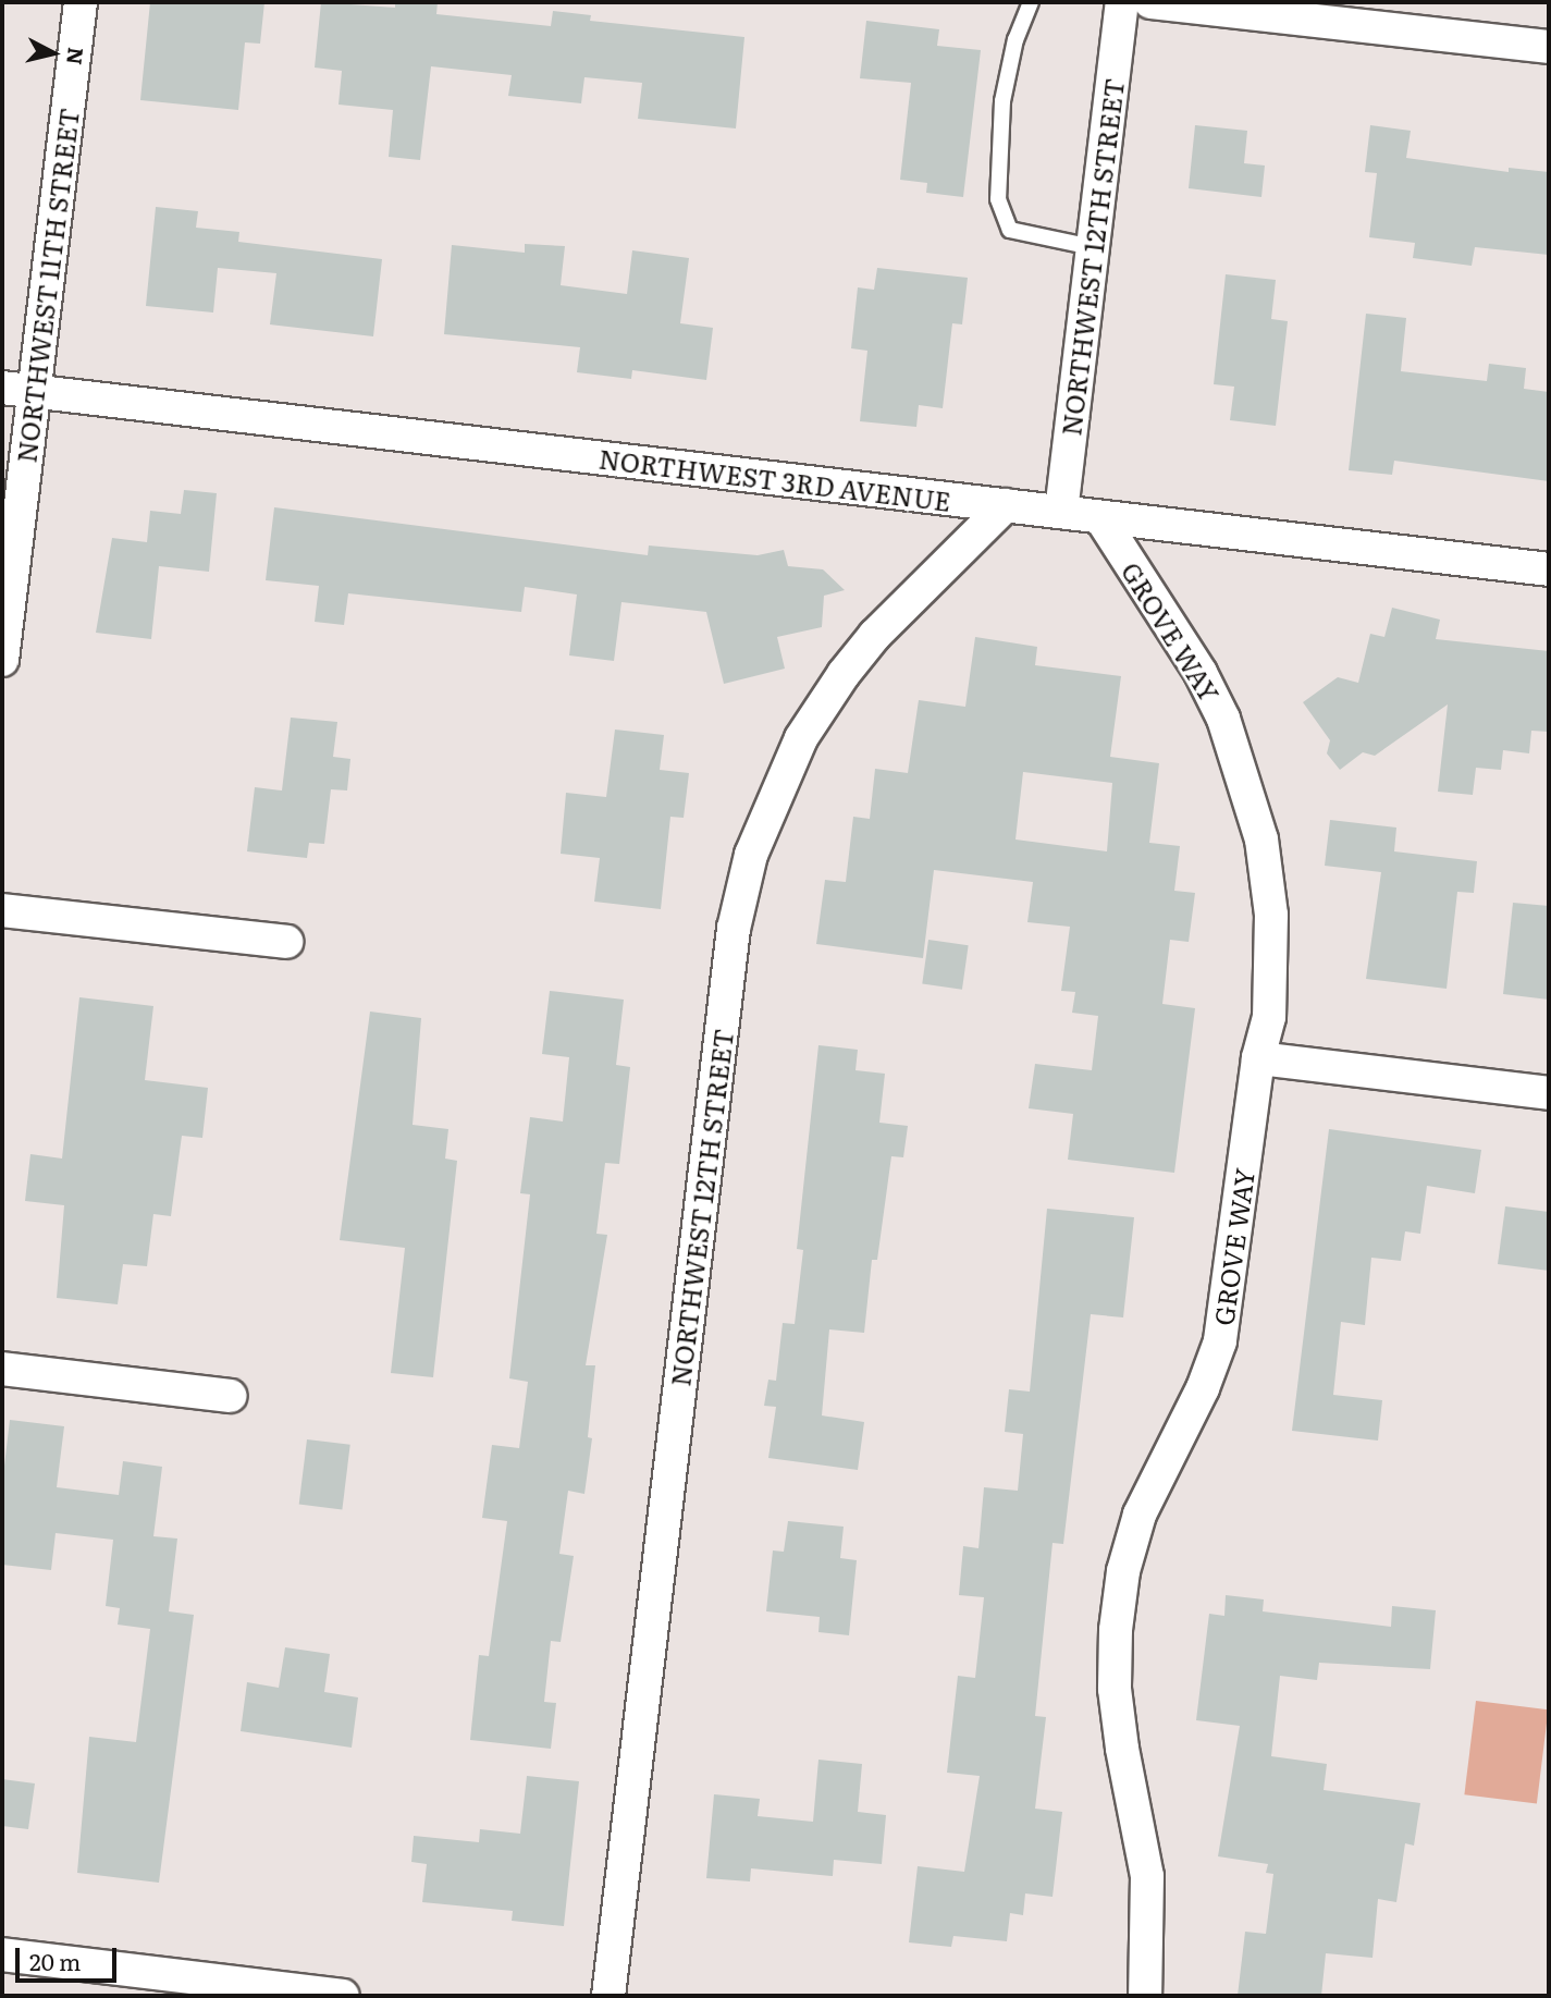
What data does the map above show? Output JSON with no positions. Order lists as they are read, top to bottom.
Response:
{
  "streets": {
    "street": [
      "NORTHWEST 12TH STREET",
      "NORTHWEST 11TH STREET",
      "NORTHWEST 3RD AVENUE",
      "GROVE WAY"
    ]
  },
  "crossings": [
    ["NORTHWEST 12TH STREET", "NORTHWEST 3RD AVENUE"],
    ["NORTHWEST 11TH STREET", "NORTHWEST 3RD AVENUE"],
    ["NORTHWEST 3RD AVENUE", "GROVE WAY"]
  ],
  "scale_bar": "20 m",
  "north": "right"
}
